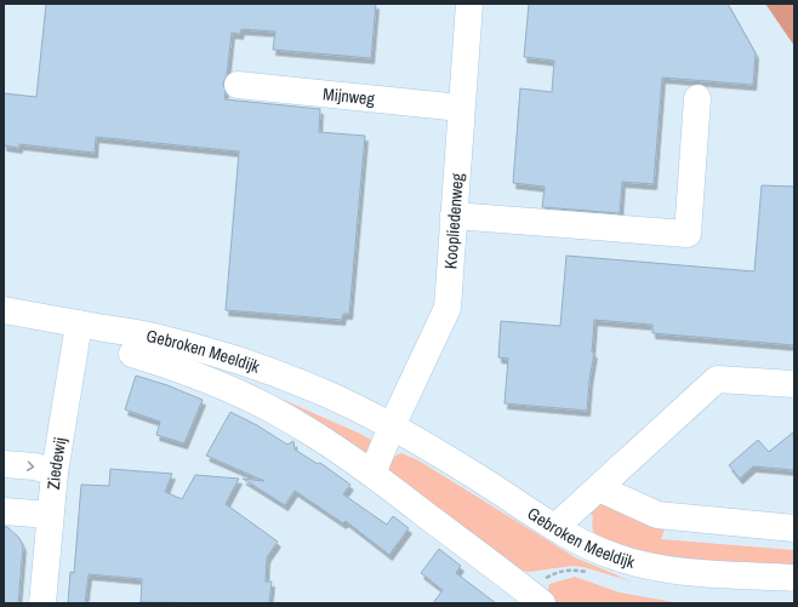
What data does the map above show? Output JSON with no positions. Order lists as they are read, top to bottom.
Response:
{
  "streets": {
    "street": [
      "Mijnweg",
      "Koopliedenweg",
      "Gebroken Meeldijk",
      "Ziedewij"
    ]
  },
  "crossings": [
    ["Mijnweg", "Koopliedenweg"],
    ["Koopliedenweg", "Gebroken Meeldijk"],
    ["Gebroken Meeldijk", "Ziedewij"]
  ]
}
